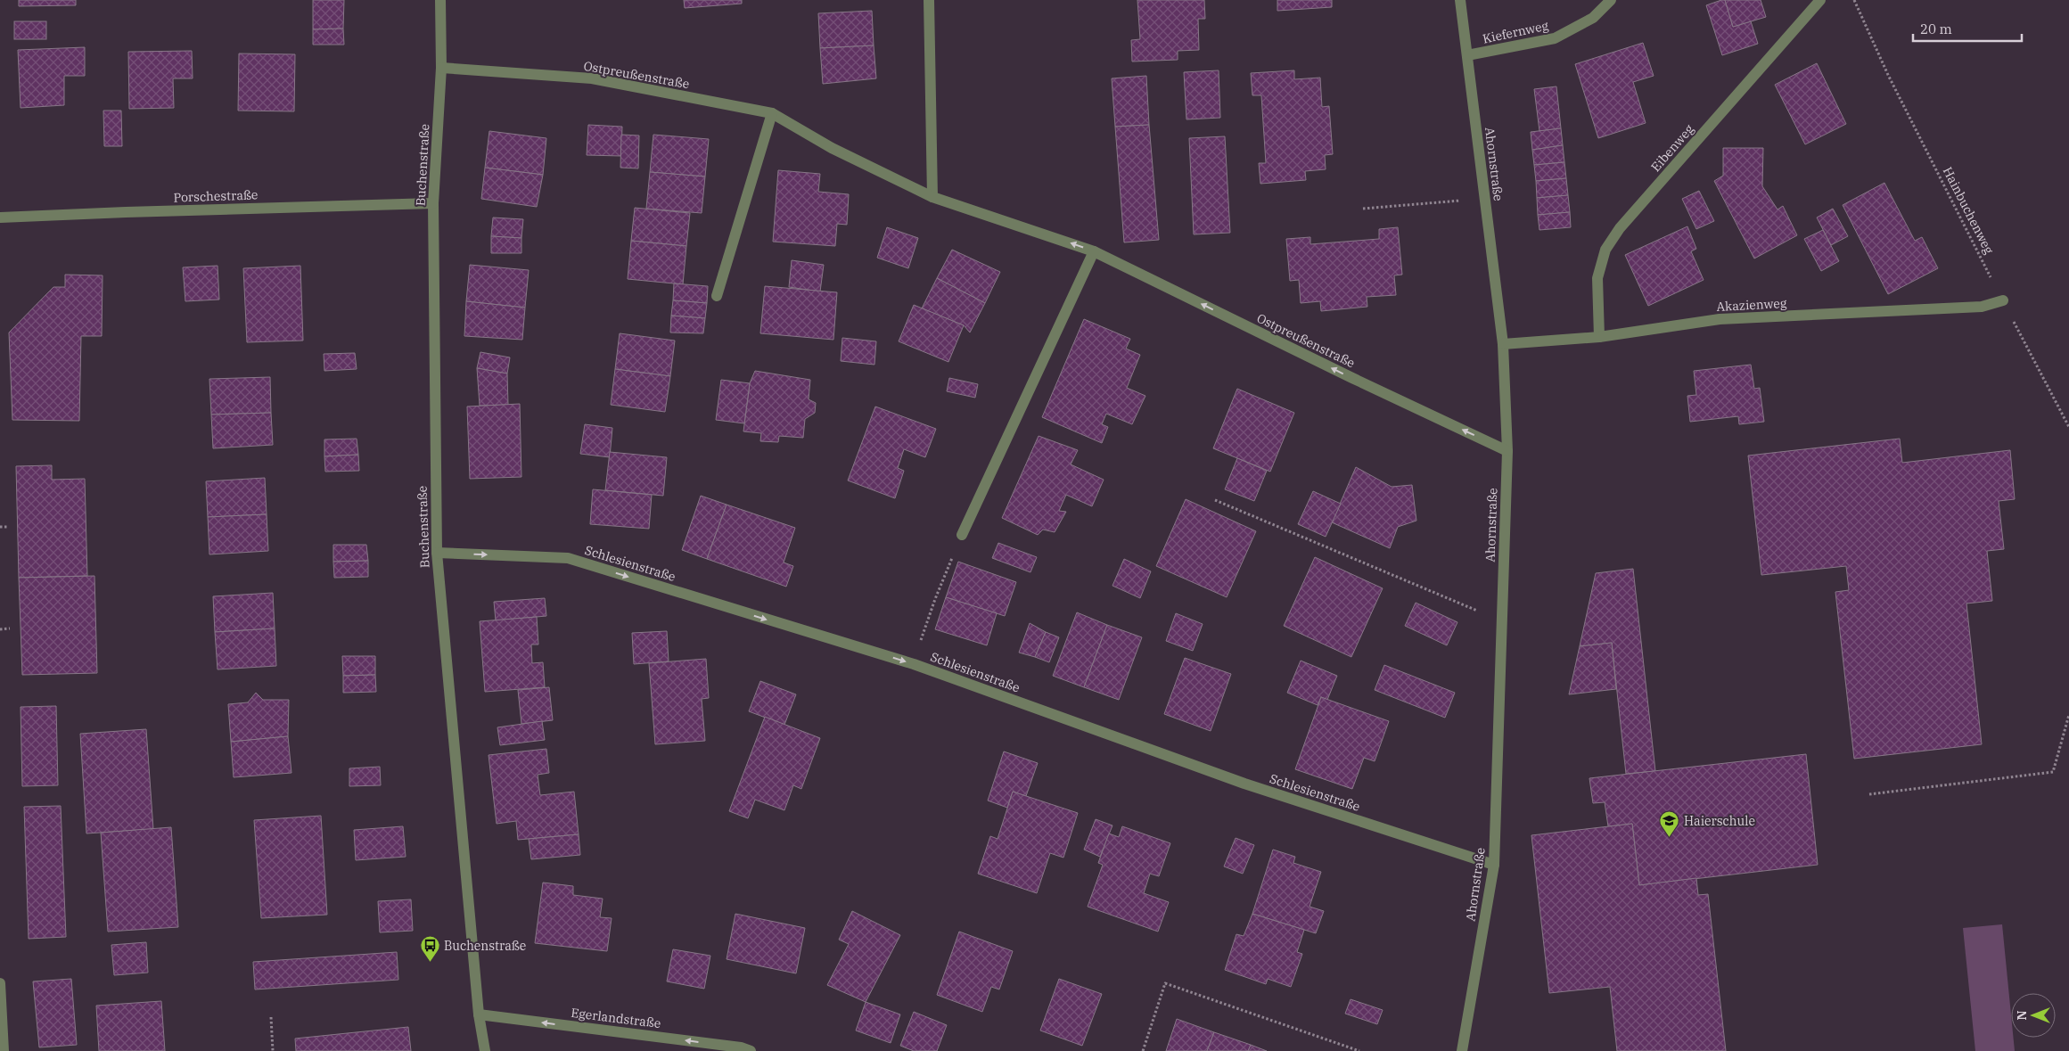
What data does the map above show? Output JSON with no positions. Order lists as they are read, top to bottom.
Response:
{
  "streets": {
    "street": [
      "Kiefernweg",
      "Ostpreußenstraße",
      "Eibenweg",
      "Ahornstraße",
      "Buchenstraße",
      "Porschestraße",
      "Akazienweg",
      "Schlesienstraße",
      "Egerlandstraße"
    ],
    "path": ["Hainbuchenweg"]
  },
  "crossings": [
    ["Kiefernweg", "Ahornstraße"],
    ["Ostpreußenstraße", "Ahornstraße"],
    ["Ostpreußenstraße", "Buchenstraße"],
    ["Eibenweg", "Akazienweg"],
    ["Ahornstraße", "Akazienweg"],
    ["Ahornstraße", "Schlesienstraße"],
    ["Buchenstraße", "Porschestraße"],
    ["Buchenstraße", "Schlesienstraße"],
    ["Buchenstraße", "Egerlandstraße"],
    ["Hainbuchenweg", "Akazienweg"]
  ],
  "one_way": ["Ostpreußenstraße", "Schlesienstraße", "Egerlandstraße"],
  "places": {
    "school or university": ["Haierschule"],
    "bus stop": ["Buchenstraße"]
  },
  "scale_bar": "20 m",
  "north": "left"
}
